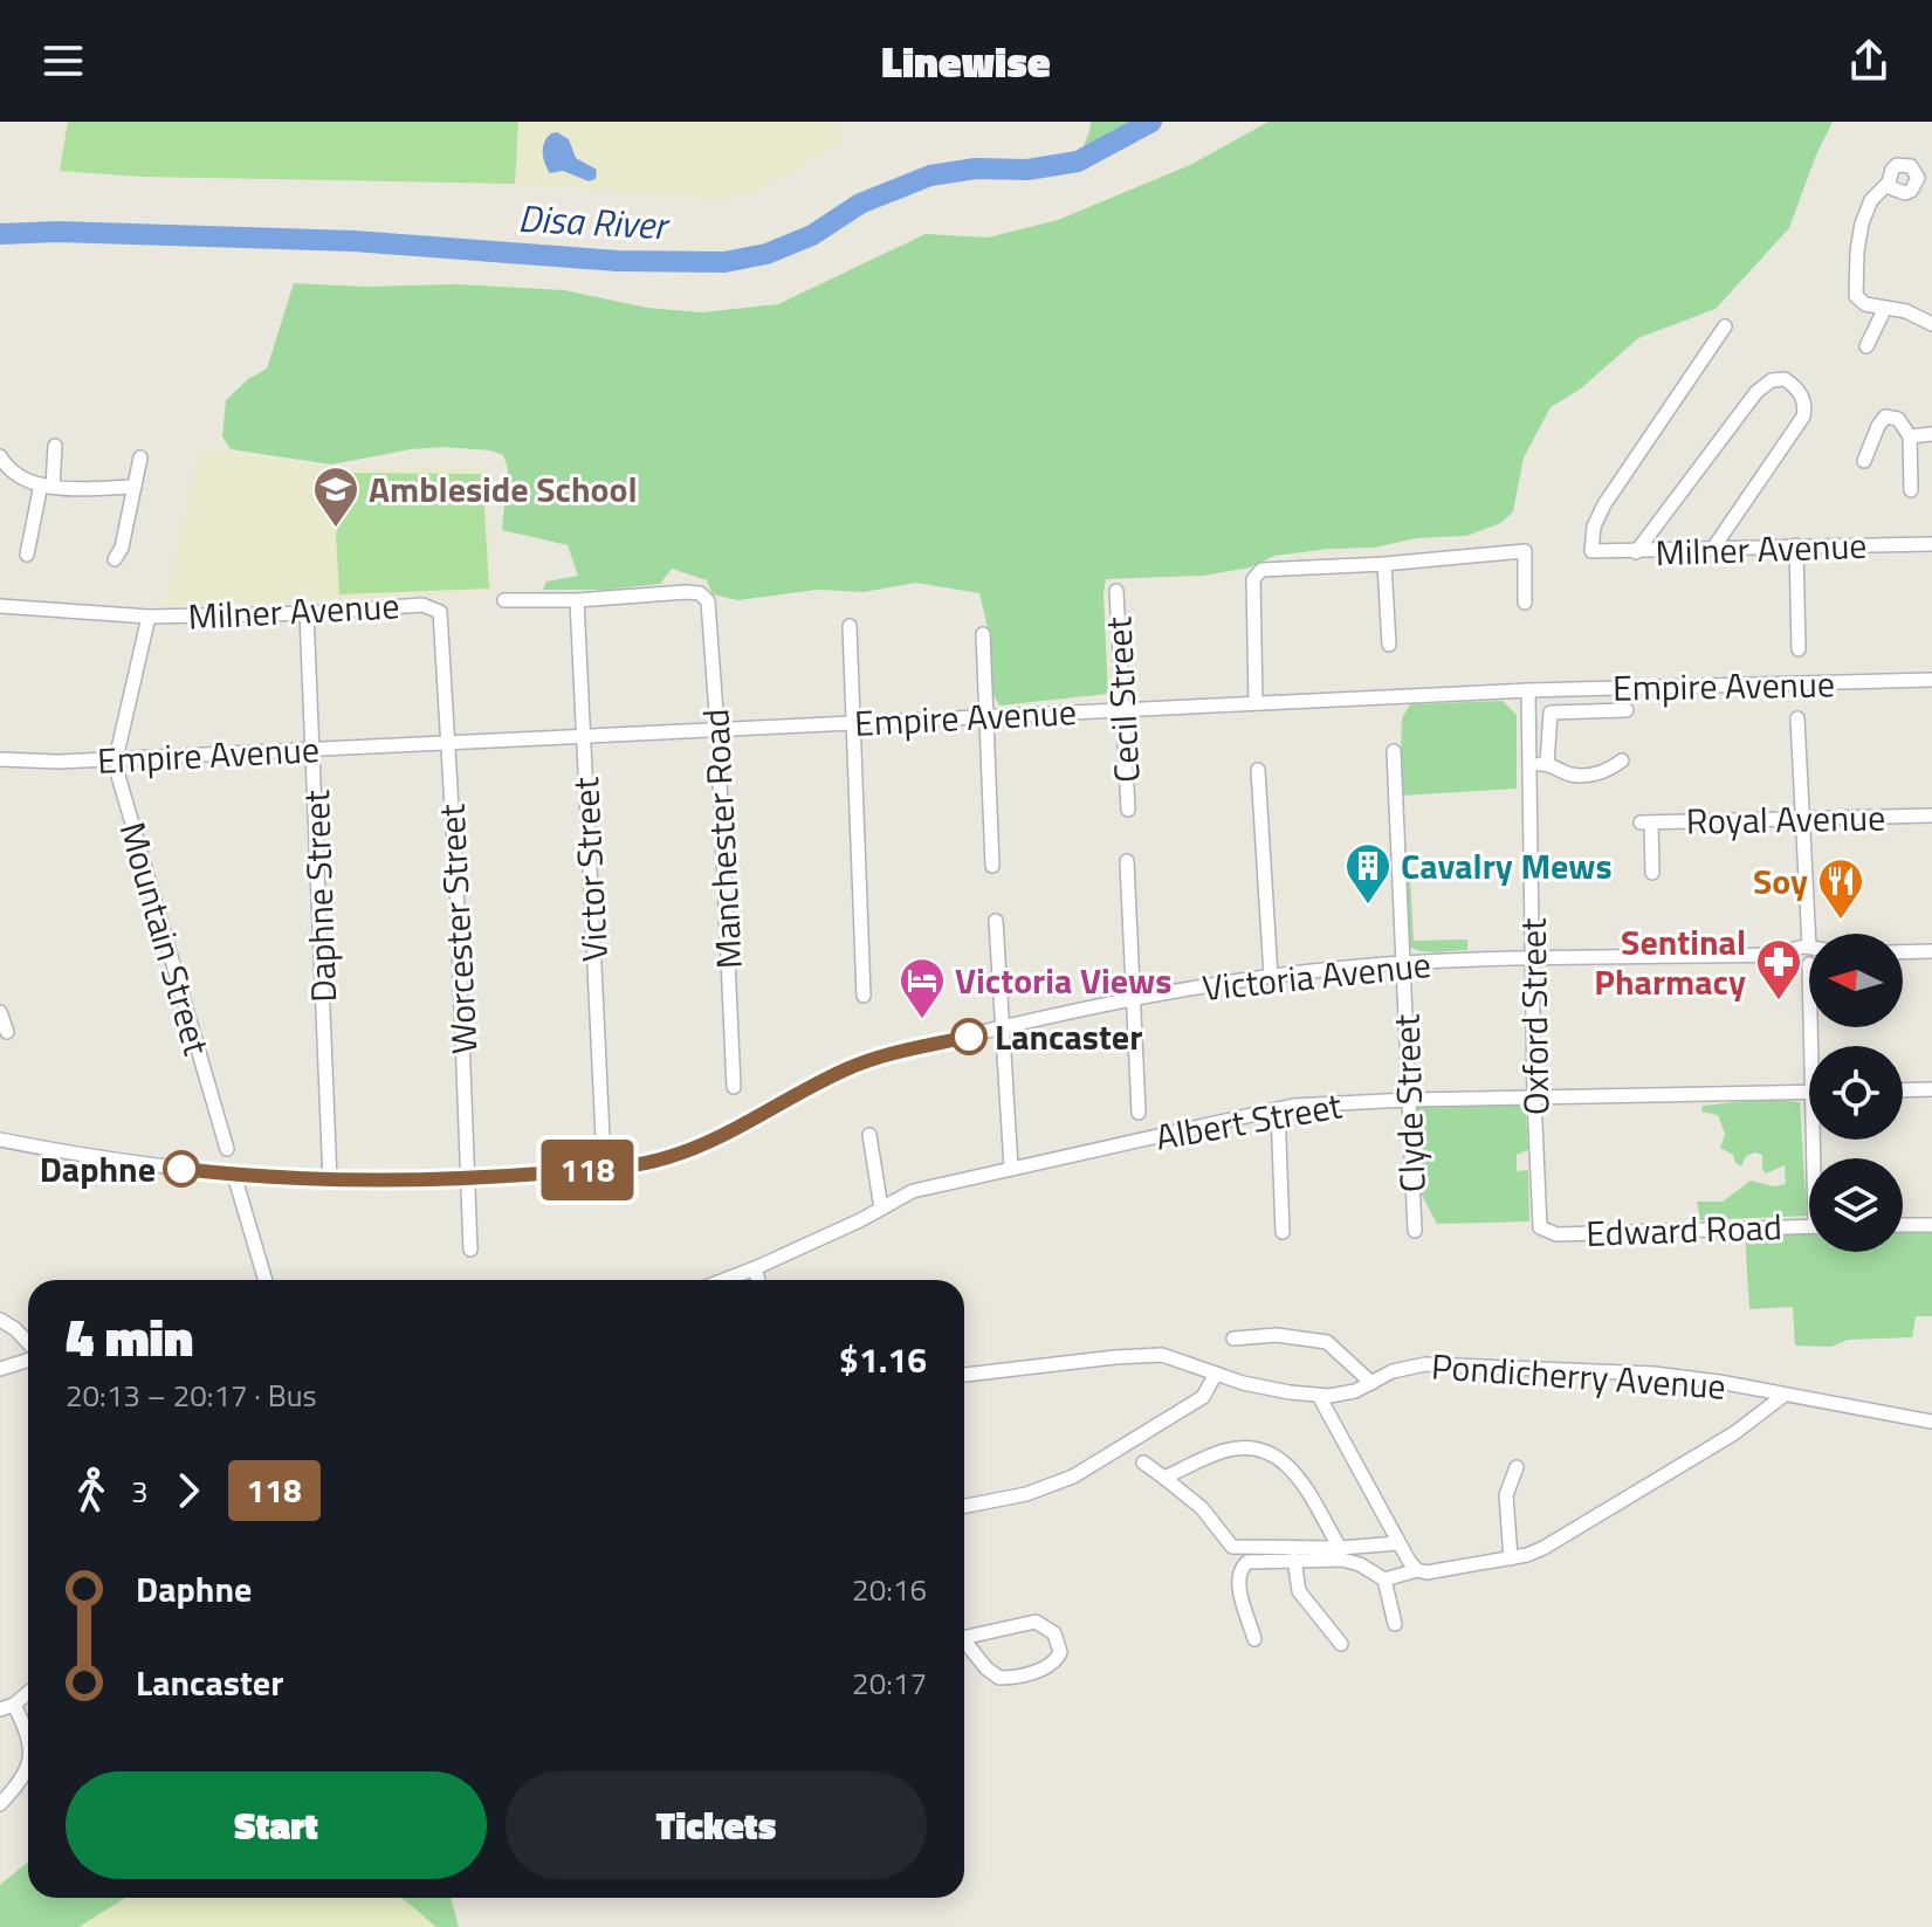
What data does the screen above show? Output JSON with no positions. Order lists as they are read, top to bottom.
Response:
{
  "streets": {
    "street": [
      "Milner Avenue",
      "Empire Avenue",
      "Cecil Street",
      "Royal Avenue",
      "Manchester Road",
      "Victor Street",
      "Daphne Street",
      "Worcester Street",
      "Mountain Street",
      "Victoria Avenue",
      "Oxford Street",
      "Clyde Street",
      "Albert Street",
      "Edward Road",
      "Pondicherry Avenue"
    ]
  },
  "crossings": [
    ["Milner Avenue", "Daphne Street"],
    ["Milner Avenue", "Worcester Street"],
    ["Milner Avenue", "Mountain Street"],
    ["Empire Avenue", "Cecil Street"],
    ["Empire Avenue", "Manchester Road"],
    ["Empire Avenue", "Victor Street"],
    ["Empire Avenue", "Daphne Street"],
    ["Empire Avenue", "Worcester Street"],
    ["Empire Avenue", "Mountain Street"],
    ["Empire Avenue", "Oxford Street"],
    ["Manchester Road", "Victor Street"],
    ["Daphne Street", "Victoria Avenue"],
    ["Worcester Street", "Victoria Avenue"],
    ["Victoria Avenue", "Oxford Street"],
    ["Victoria Avenue", "Clyde Street"],
    ["Oxford Street", "Albert Street"],
    ["Oxford Street", "Edward Road"],
    ["Clyde Street", "Albert Street"]
  ],
  "water": ["Disa River"],
  "places": {
    "school or university": ["Ambleside School"],
    "building": ["Cavalry Mews"],
    "restaurant": ["Soy"],
    "pharmacy": ["Sentinal Pharmacy"],
    "hotel": ["Victoria Views"],
    "other": ["Lancaster", "Daphne"]
  },
  "lines": ["bus line 118"],
  "north": "left",
  "page": {
    "header": "Linewise",
    "on_map": "118",
    "heading": ["4 min", "20:13 – 20:17 · Bus", "$1.16"],
    "legs": ["3", "118"],
    "list": [
      {
        "name": "Daphne",
        "value": "20:16"
      },
      {
        "name": "Lancaster",
        "value": "20:17"
      }
    ],
    "buttons": ["Start", "Tickets"]
  }
}
